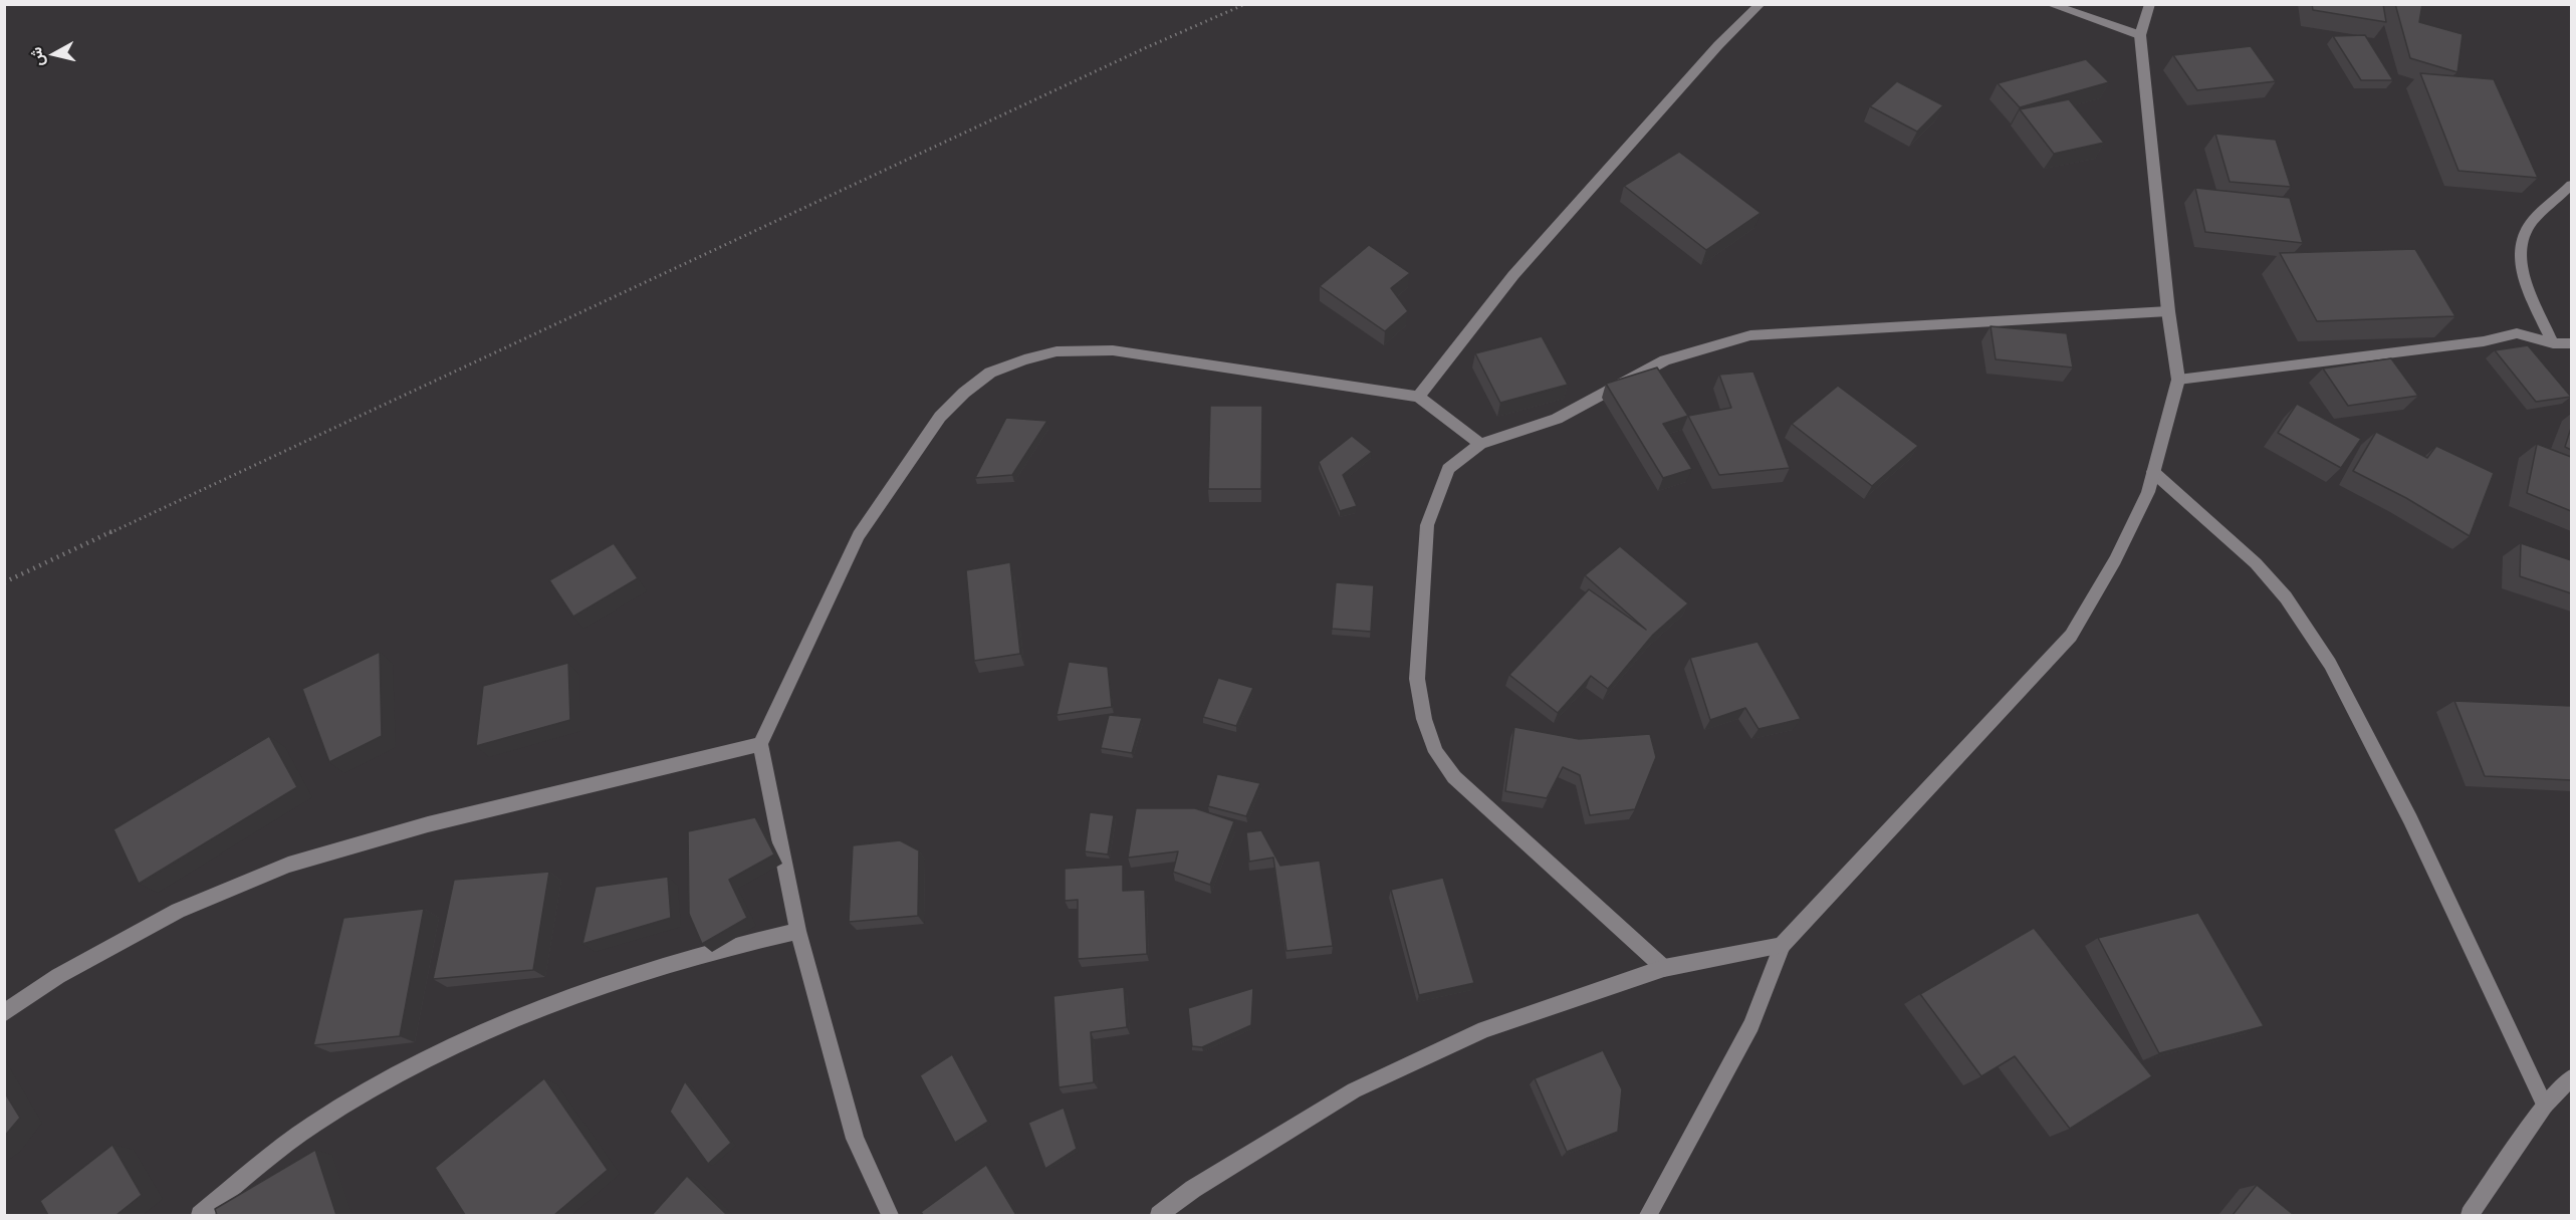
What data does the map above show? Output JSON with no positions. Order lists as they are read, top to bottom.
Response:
{
  "north": "left"
}
